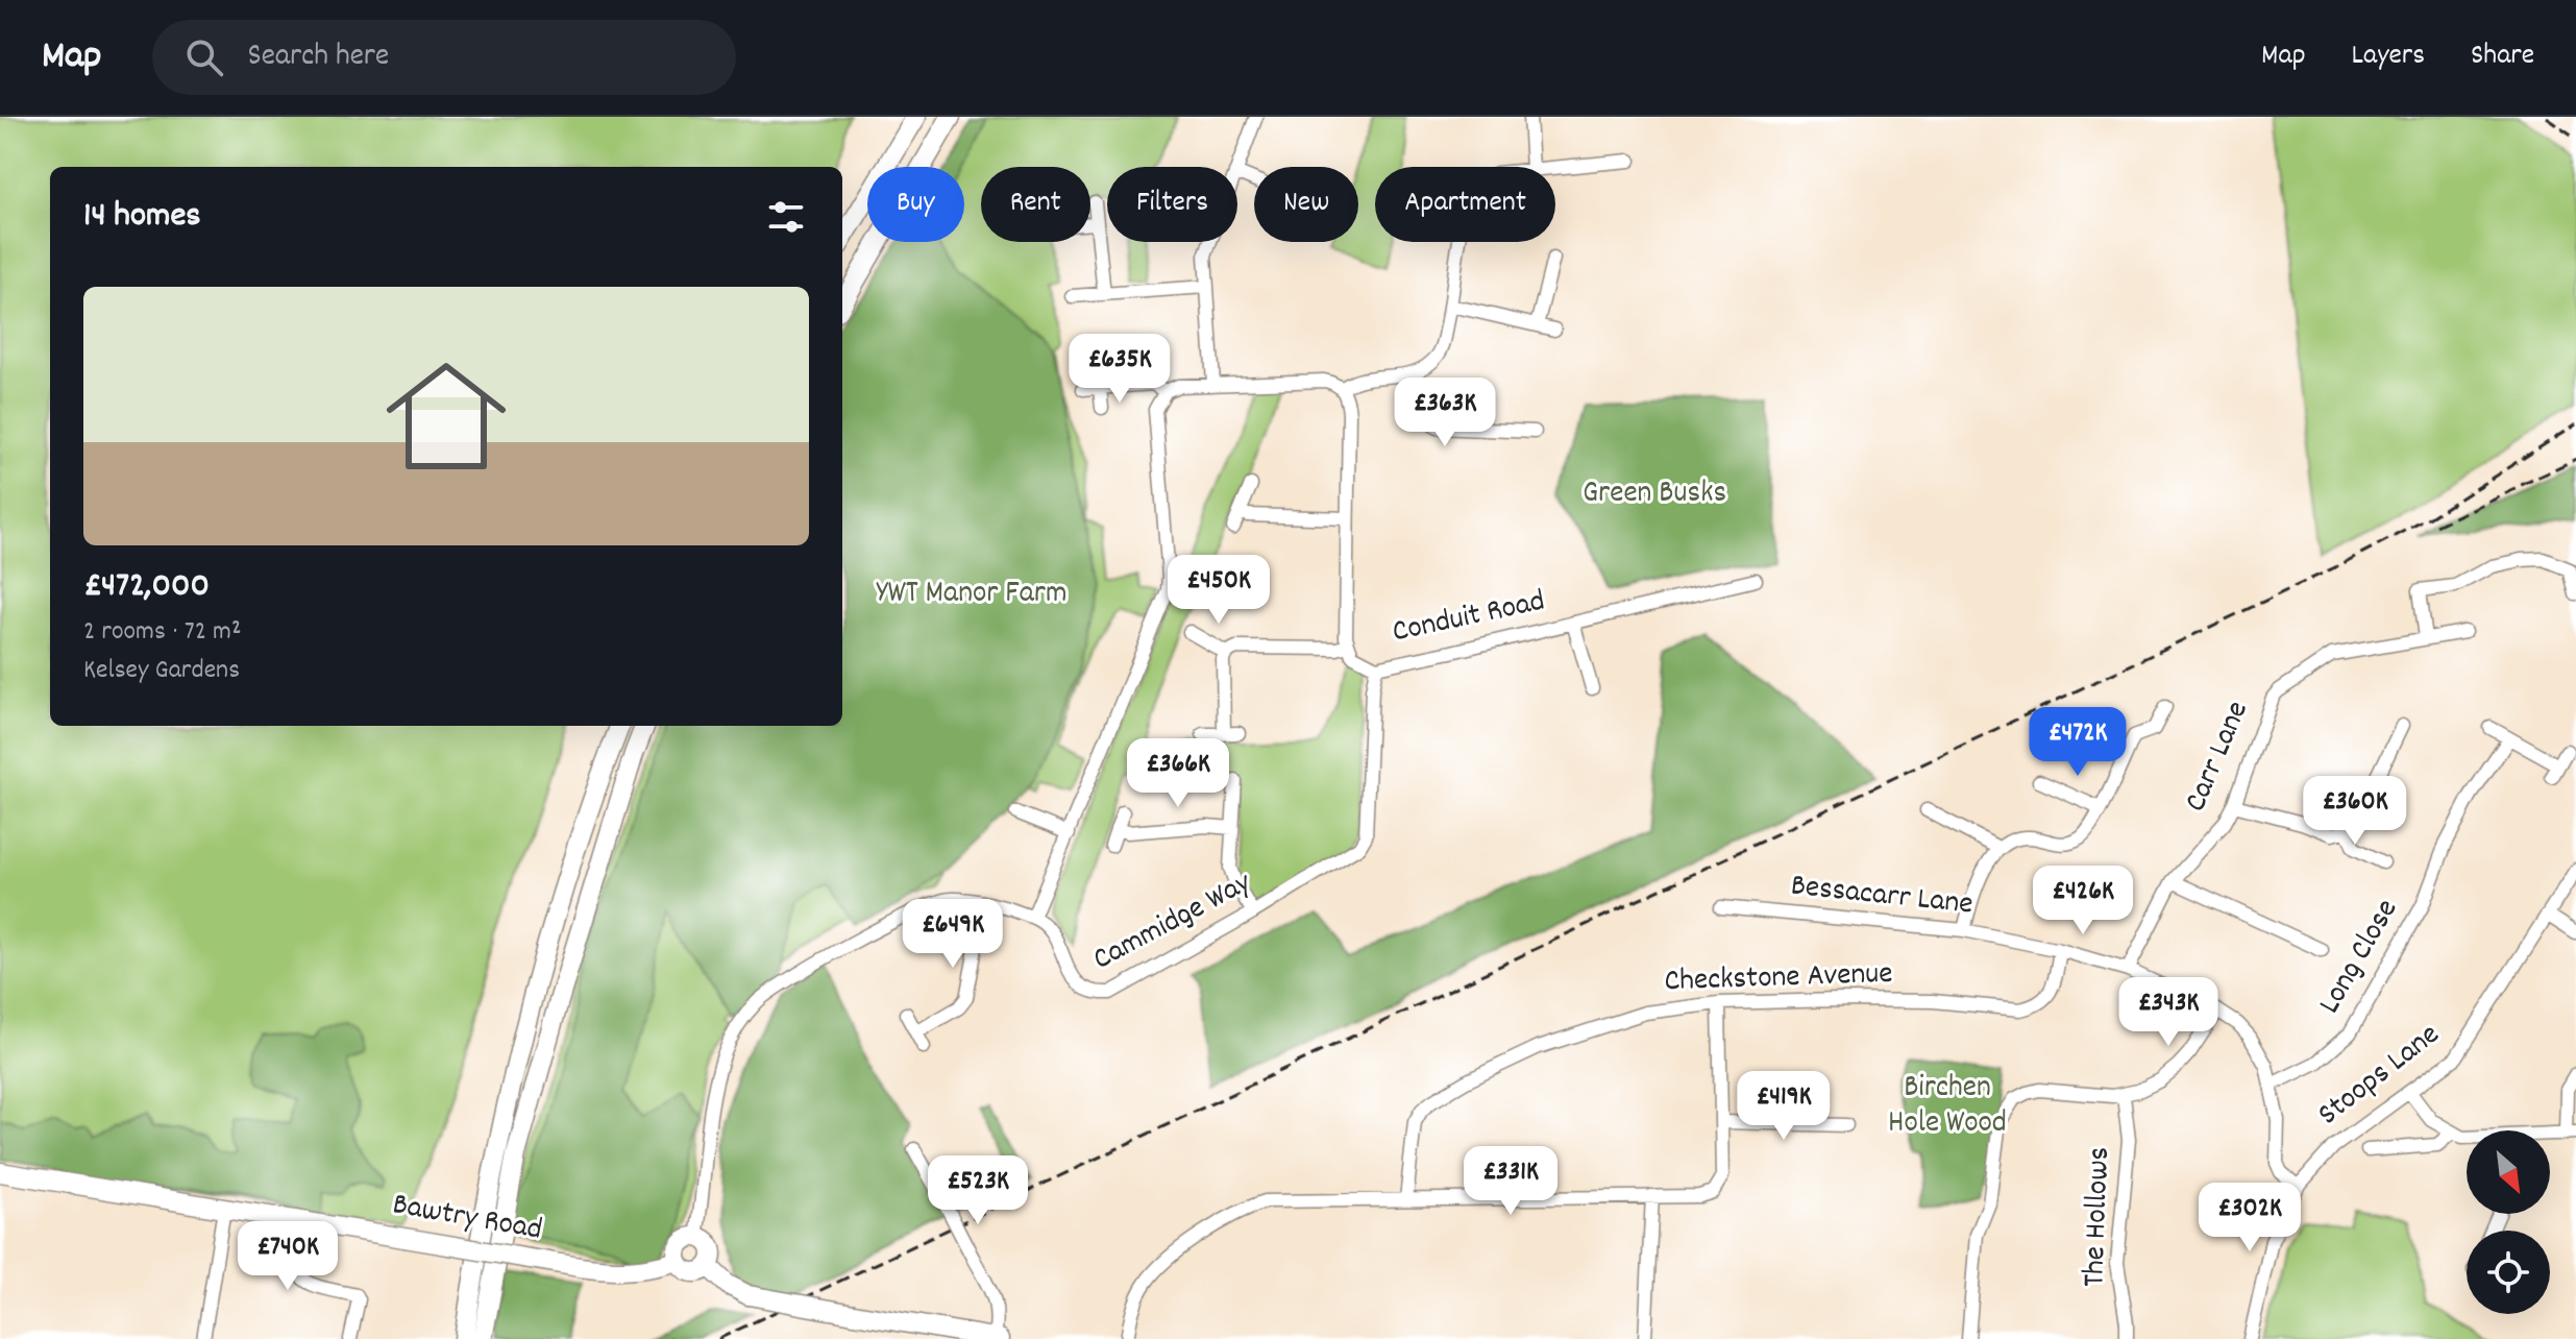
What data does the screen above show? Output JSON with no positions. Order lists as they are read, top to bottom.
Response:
{
  "streets": {
    "highway": ["Bawtry Road"],
    "street": [
      "Conduit Road",
      "Carr Lane",
      "Bessacarr Lane",
      "Cammidge Way",
      "Long Close",
      "Checkstone Avenue",
      "Stoops Lane",
      "The Hollows"
    ]
  },
  "crossings": [
    ["Conduit Road", "Cammidge Way"],
    ["Carr Lane", "Bessacarr Lane"],
    ["Bessacarr Lane", "Long Close"],
    ["Bessacarr Lane", "Checkstone Avenue"],
    ["Bessacarr Lane", "Stoops Lane"]
  ],
  "parks": ["Green Busks", "YWT Manor Farm", "Birchen Hole Wood"],
  "north": "bottom right",
  "page": {
    "header": "Map",
    "search": "Search here",
    "nav": ["Map", "Layers", "Share"],
    "chip": [
      "Buy",
      "Rent",
      "Filters",
      "New",
      "Apartment"
    ],
    "heading": "14 homes",
    "list": [
      {
        "name": "£472,000",
        "note": "2 rooms · 72 m² · Kelsey Gardens"
      }
    ],
    "price": [
      "£635K",
      "£363K",
      "£450K",
      "£472K",
      "£366K",
      "£360K",
      "£426K",
      "£649K",
      "£343K",
      "£419K",
      "£331K",
      "£523K",
      "£302K",
      "£740K"
    ]
  }
}
